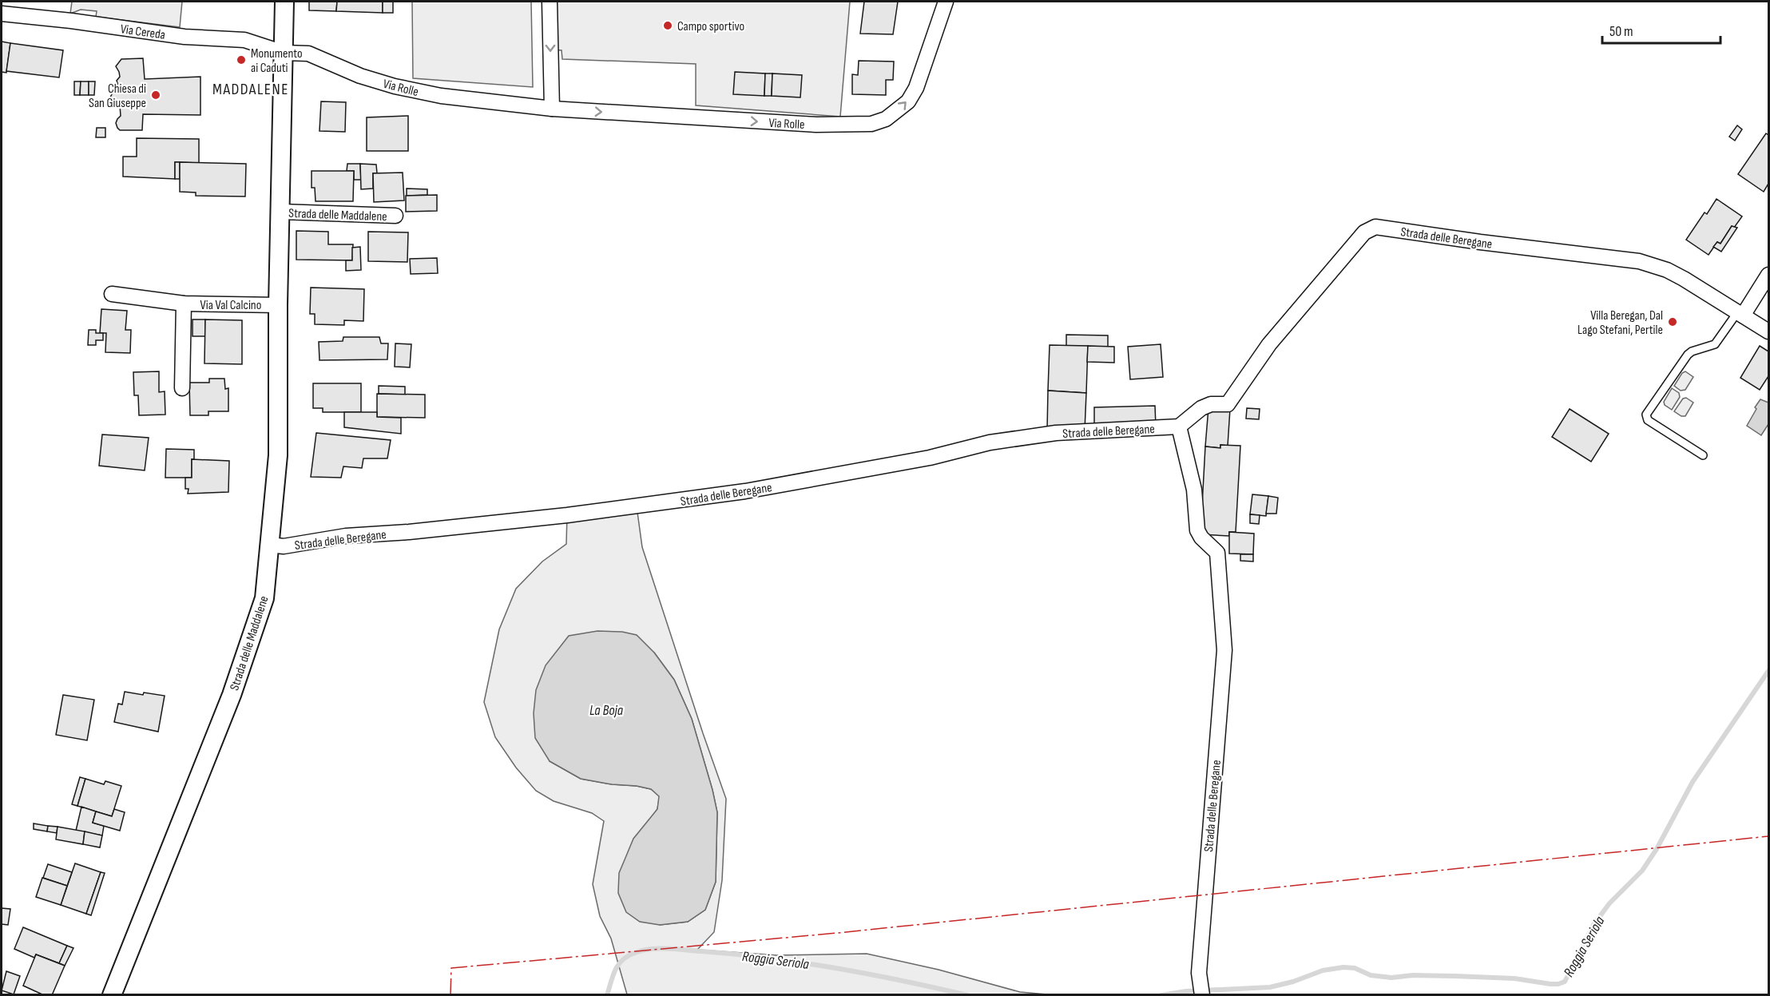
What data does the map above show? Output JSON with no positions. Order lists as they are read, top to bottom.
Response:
{
  "streets": {
    "street": [
      "Via Cereda",
      "Via Rolle",
      "Strada delle Maddalene",
      "Strada delle Beregane",
      "Via Val Calcino"
    ]
  },
  "crossings": [
    ["Via Cereda", "Via Rolle"],
    ["Via Cereda", "Strada delle Maddalene"],
    ["Via Rolle", "Strada delle Maddalene"],
    ["Strada delle Maddalene", "Strada delle Beregane"],
    ["Strada delle Maddalene", "Via Val Calcino"]
  ],
  "one_way": ["Via Rolle"],
  "districts": ["MADDALENE"],
  "water": ["La Boja", "Roggia Seriola"],
  "places": [
    "Campo sportivo",
    "Monumento ai Caduti",
    "Chiesa di San Giuseppe",
    "Villa Beregan, Dal Lago Stefani, Pertile"
  ],
  "scale_bar": "50 m"
}
